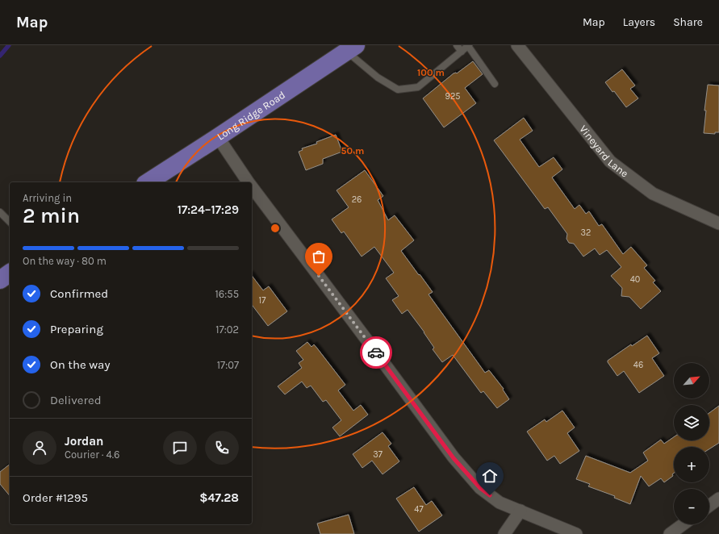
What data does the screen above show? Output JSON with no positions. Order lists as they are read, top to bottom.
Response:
{
  "streets": {
    "main road": ["Long Ridge Road"],
    "street": ["Vineyard Lane"]
  },
  "house_numbers": [
    "925",
    "26",
    "32",
    "40",
    "17",
    "46",
    "37",
    "47"
  ],
  "north": "top right",
  "page": {
    "header": "Map",
    "nav": ["Map", "Layers", "Share"],
    "heading": ["2 min", "Arriving in", "17:24–17:29"],
    "panel": [
      "Jordan",
      "Courier · 4.6",
      "Order #1295",
      "$47.28"
    ],
    "bar": "On the way · 80 m",
    "list": [
      ["Confirmed", "16:55"],
      ["Preparing", "17:02"],
      ["On the way", "17:07"],
      "Delivered"
    ],
    "map_buttons": ["+", "−"]
  },
  "rings": ["100 m", "50 m"]
}
